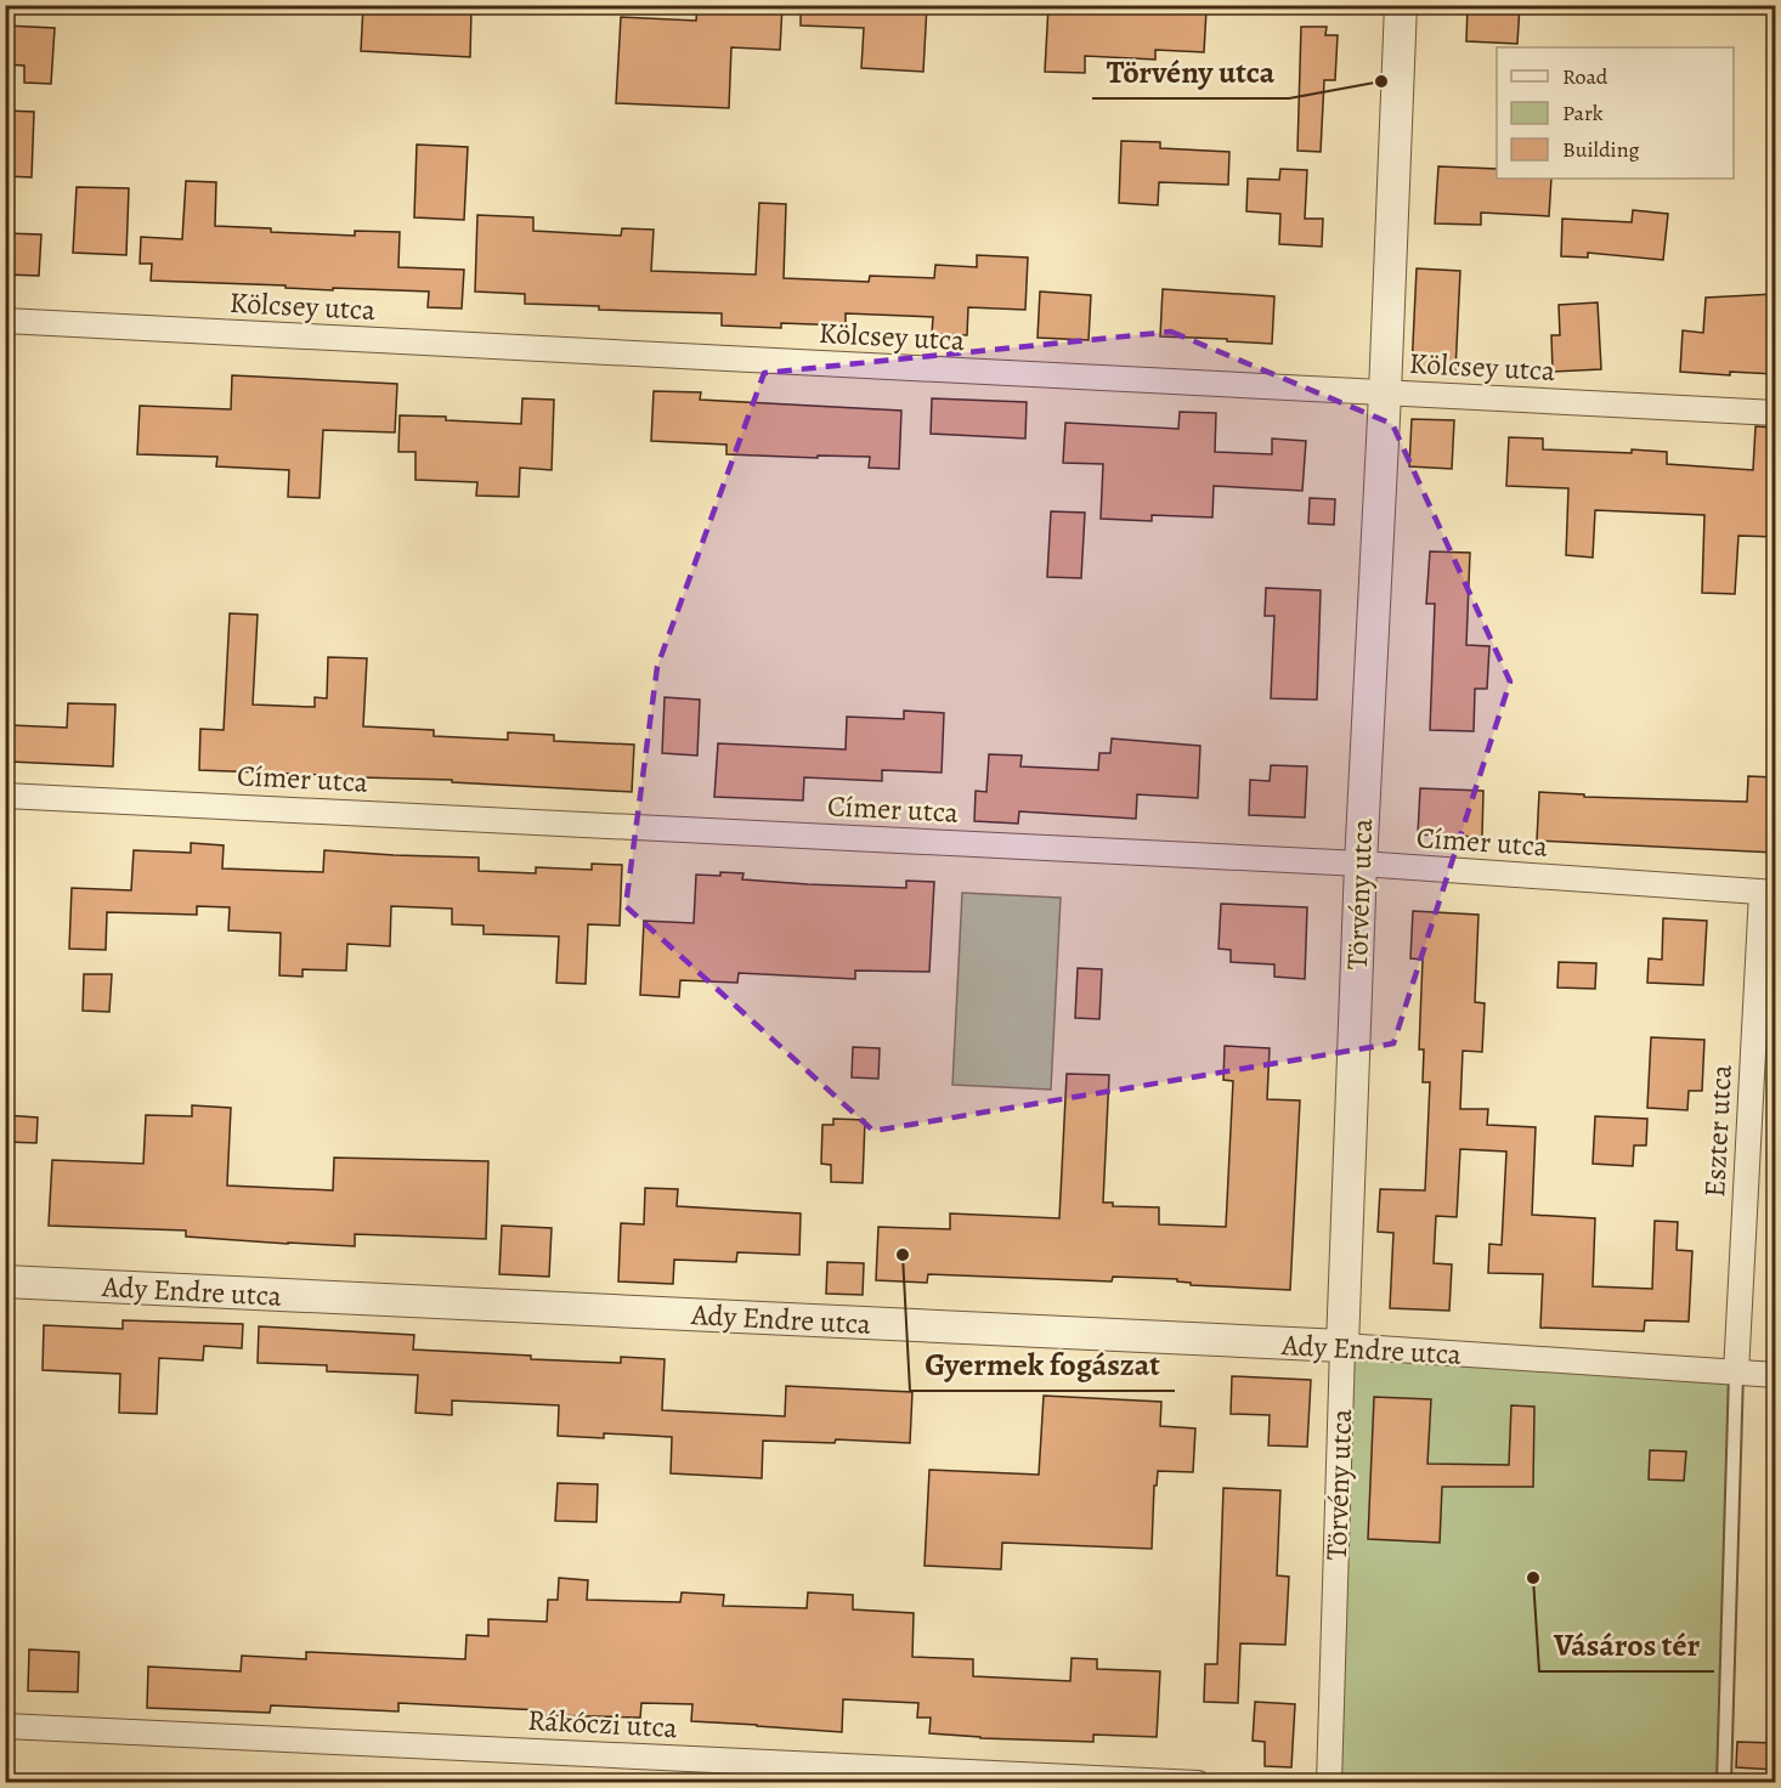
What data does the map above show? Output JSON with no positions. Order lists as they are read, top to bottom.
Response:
{
  "streets": {
    "street": [
      "Kölcsey utca",
      "Címer utca",
      "Törvény utca",
      "Eszter utca",
      "Ady Endre utca",
      "Rákóczi utca"
    ]
  },
  "crossings": [
    ["Kölcsey utca", "Törvény utca"],
    ["Címer utca", "Törvény utca"],
    ["Címer utca", "Eszter utca"],
    ["Törvény utca", "Ady Endre utca"],
    ["Eszter utca", "Ady Endre utca"]
  ],
  "places": ["Törvény utca", "Gyermek fogászat", "Vásáros tér"],
  "legend": ["Road", "Park", "Building"]
}
